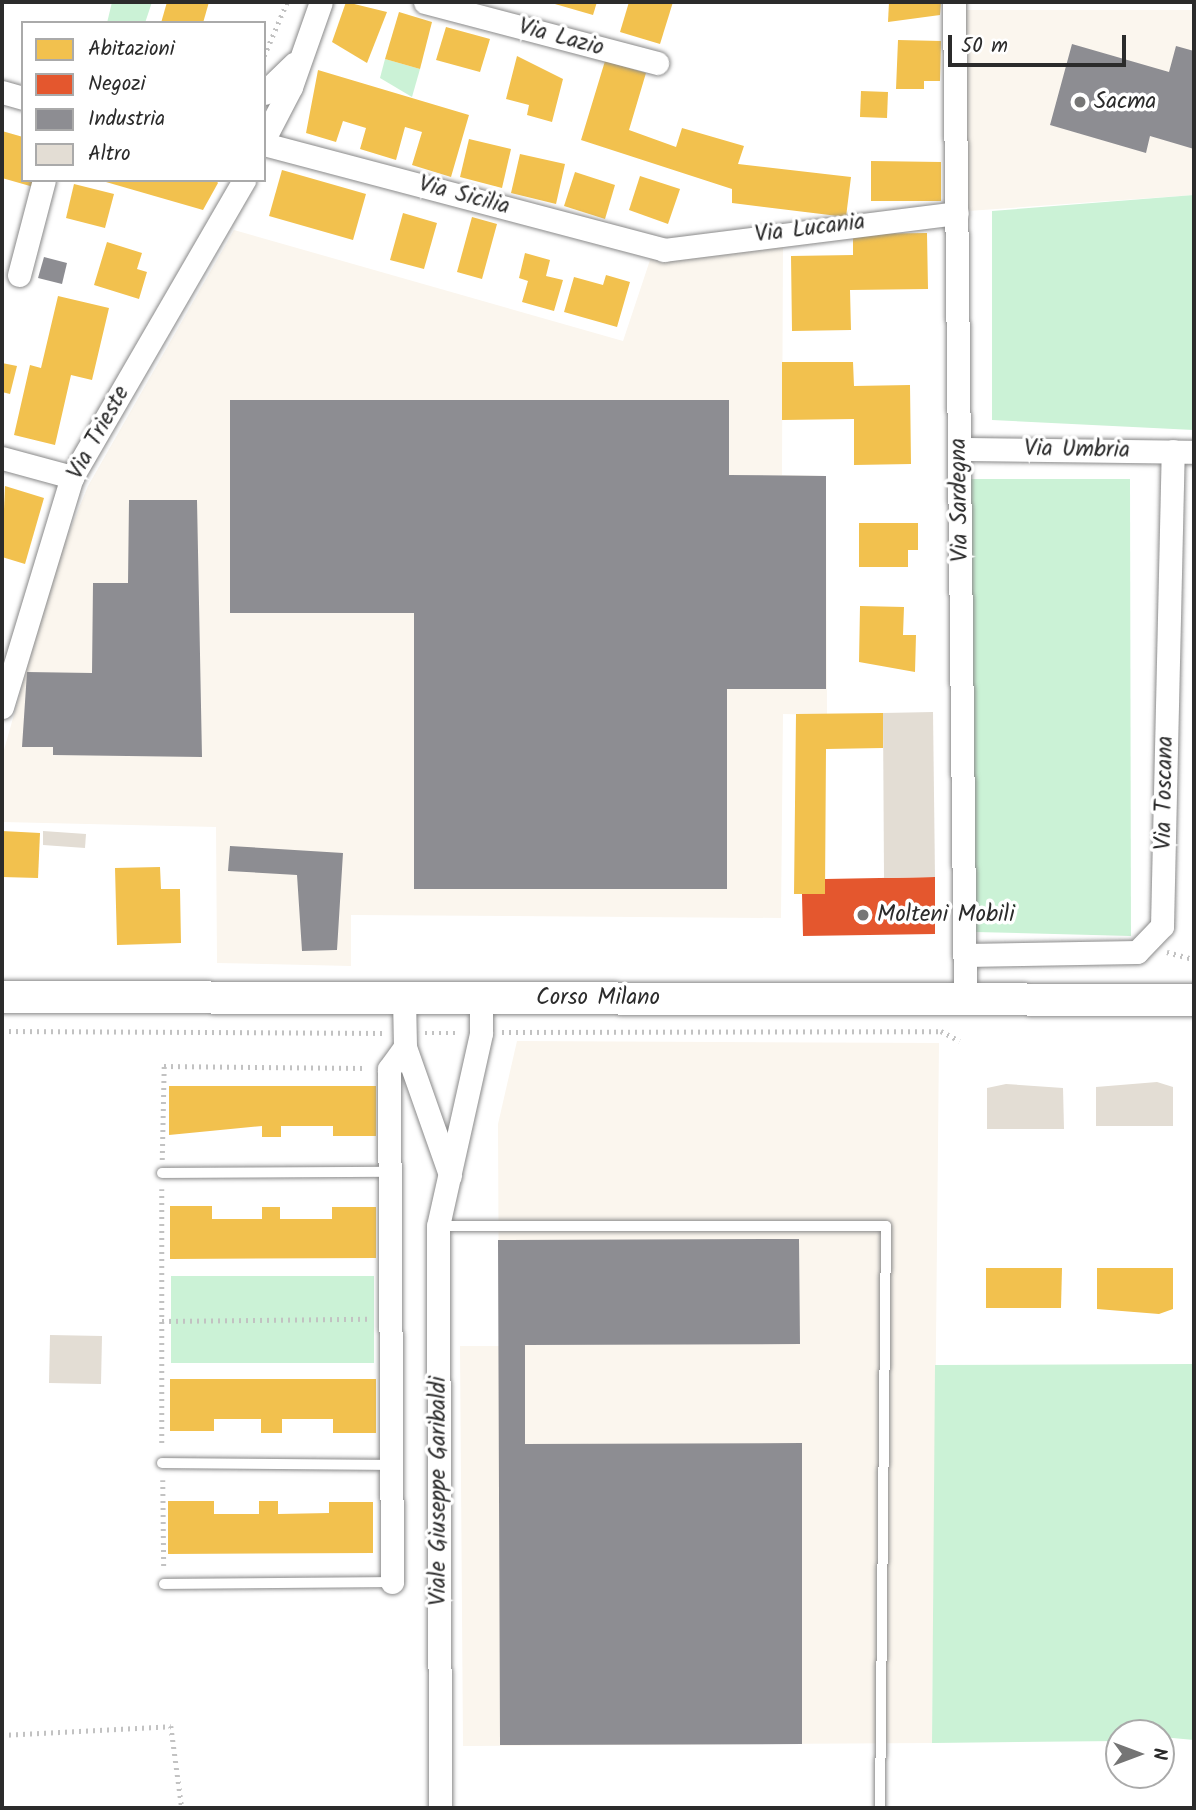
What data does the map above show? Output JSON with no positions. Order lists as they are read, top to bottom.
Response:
{
  "streets": {
    "main road": ["Corso Milano"],
    "street": [
      "Via Lazio",
      "Via Sicilia",
      "Via Lucania",
      "Via Trieste",
      "Via Umbria",
      "Via Sardegna",
      "Via Toscana",
      "Viale Giuseppe Garibaldi"
    ]
  },
  "crossings": [
    ["Via Sicilia", "Via Lucania"],
    ["Via Lucania", "Via Sardegna"],
    ["Via Umbria", "Via Sardegna"],
    ["Via Umbria", "Via Toscana"],
    ["Via Sardegna", "Corso Milano"],
    ["Corso Milano", "Viale Giuseppe Garibaldi"]
  ],
  "places": ["Sacma", "Molteni Mobili"],
  "legend": [
    "Abitazioni",
    "Negozi",
    "Industria",
    "Altro"
  ],
  "scale_bar": "50 m",
  "north": "right"
}
